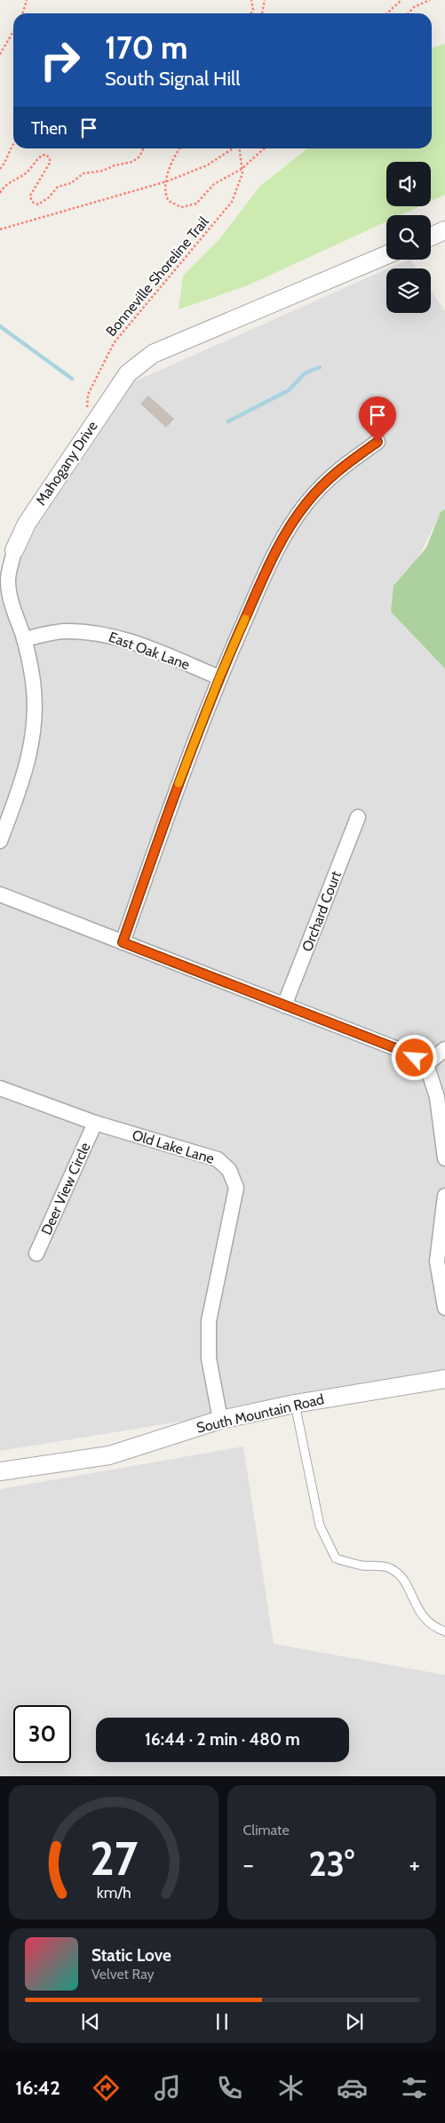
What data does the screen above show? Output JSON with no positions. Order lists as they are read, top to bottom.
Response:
{
  "streets": {
    "street": [
      "Mahogany Drive",
      "East Oak Lane",
      "Orchard Court",
      "Old Lake Lane",
      "Deer View Circle",
      "South Mountain Road"
    ],
    "path": ["Bonneville Shoreline Trail"]
  },
  "crossings": [
    ["Bonneville Shoreline Trail", "Mahogany Drive"],
    ["Mahogany Drive", "East Oak Lane"],
    ["Old Lake Lane", "Deer View Circle"],
    ["Old Lake Lane", "South Mountain Road"]
  ],
  "page": {
    "turn": ["170 m", "South Signal Hill"],
    "then": "Then",
    "limit": "30",
    "trip": "16:44 · 2 min · 480 m",
    "tile": "Climate",
    "heat": ["−", "23°", "+"],
    "song": ["Static Love", "Velvet Ray"],
    "tabs": "16:42",
    "gauge": ["27", "km/h"]
  }
}
